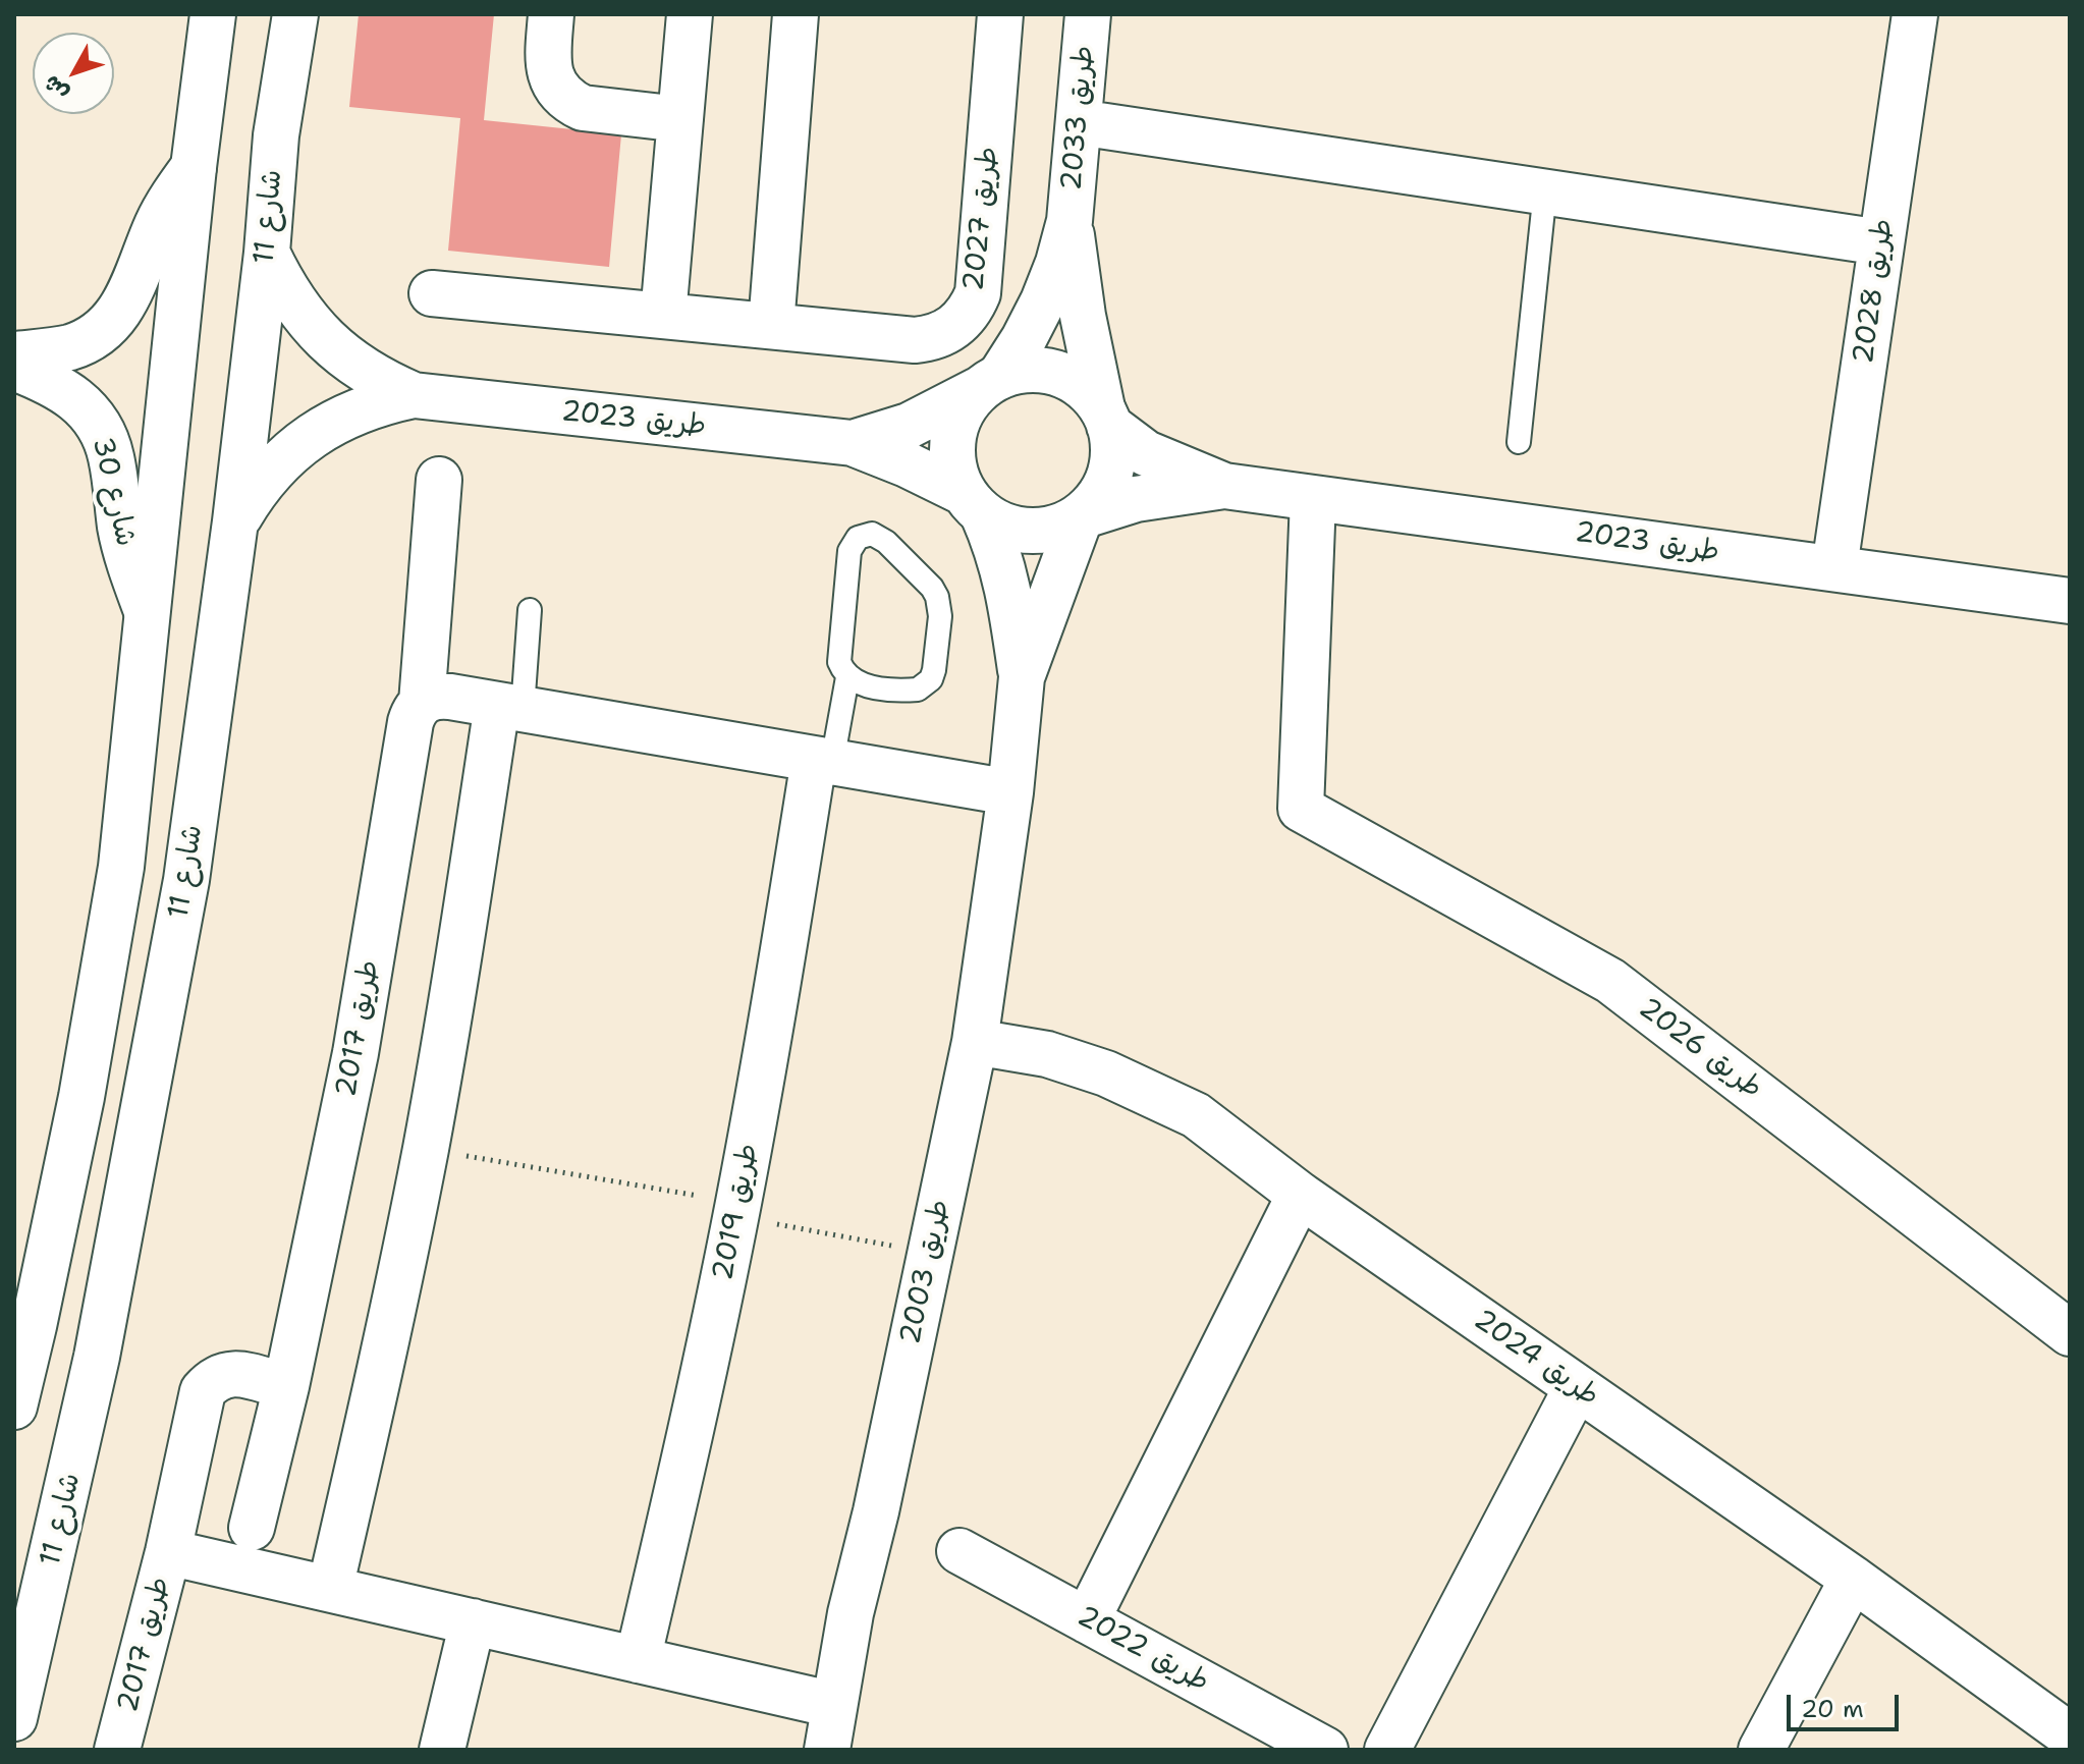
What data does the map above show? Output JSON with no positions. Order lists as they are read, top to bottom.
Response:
{
  "streets": {
    "street": [
      "طريق 2033",
      "شارع 11",
      "طريق 2027",
      "طريق 2028",
      "طريق 2023",
      "شارع 30",
      "طريق 2017",
      "طريق 2026",
      "طريق 2019",
      "طريق 2003",
      "طريق 2024",
      "طريق 2022"
    ]
  },
  "crossings": [
    ["طريق 2033", "طريق 2023"],
    ["شارع 11", "طريق 2023"],
    ["طريق 2028", "طريق 2023"],
    ["طريق 2023", "طريق 2026"],
    ["طريق 2003", "طريق 2024"]
  ],
  "scale_bar": "20 m",
  "north": "bottom left"
}
